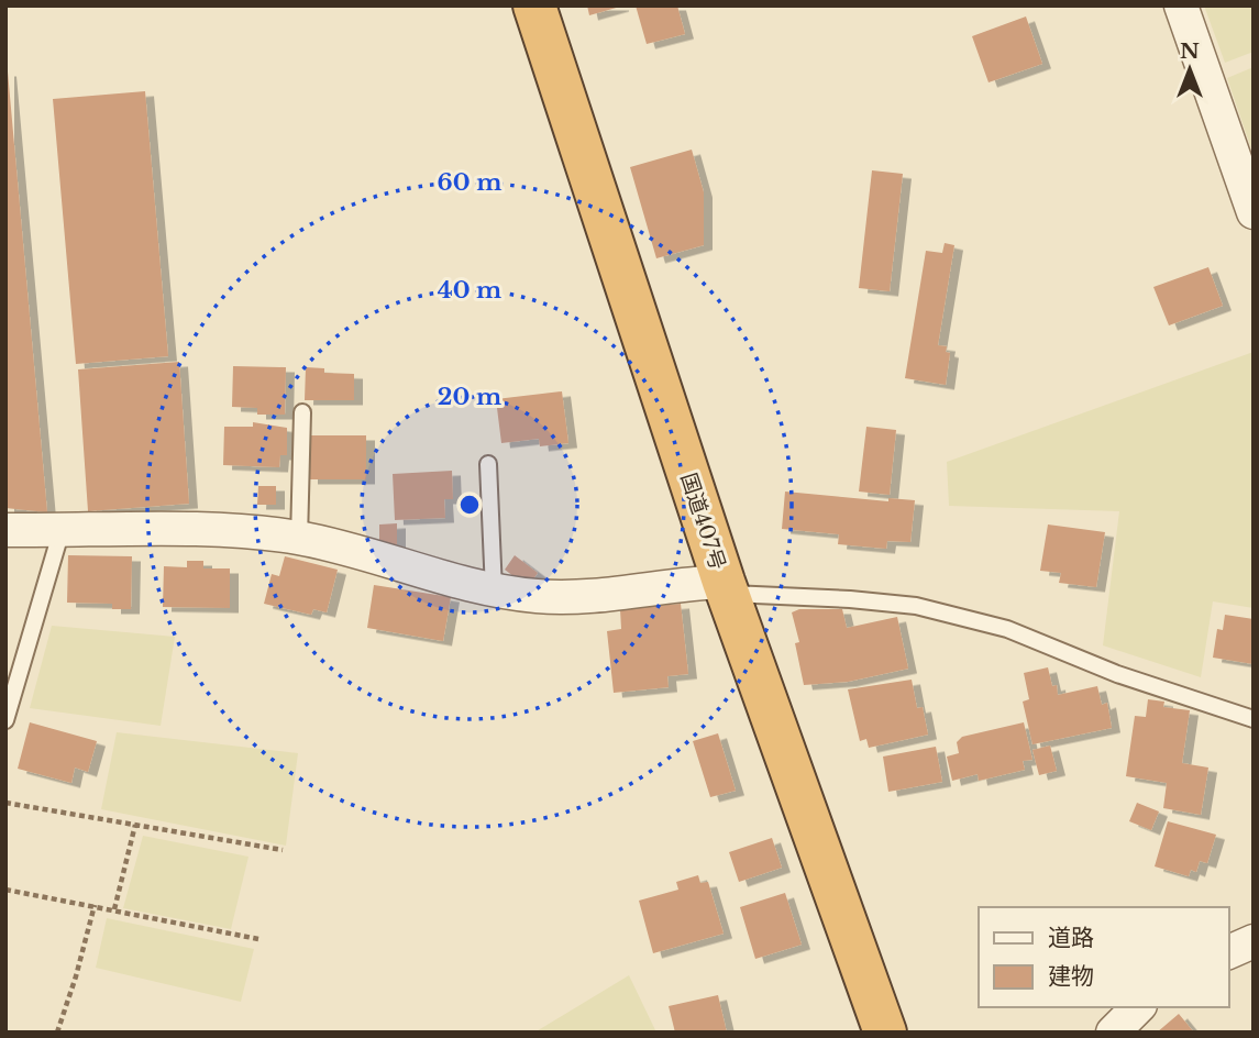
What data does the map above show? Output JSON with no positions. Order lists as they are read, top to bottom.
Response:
{
  "streets": {
    "highway": ["国道407号"]
  },
  "legend": ["道路", "建物"],
  "north": "top",
  "rings": ["60 m", "40 m", "20 m"]
}
